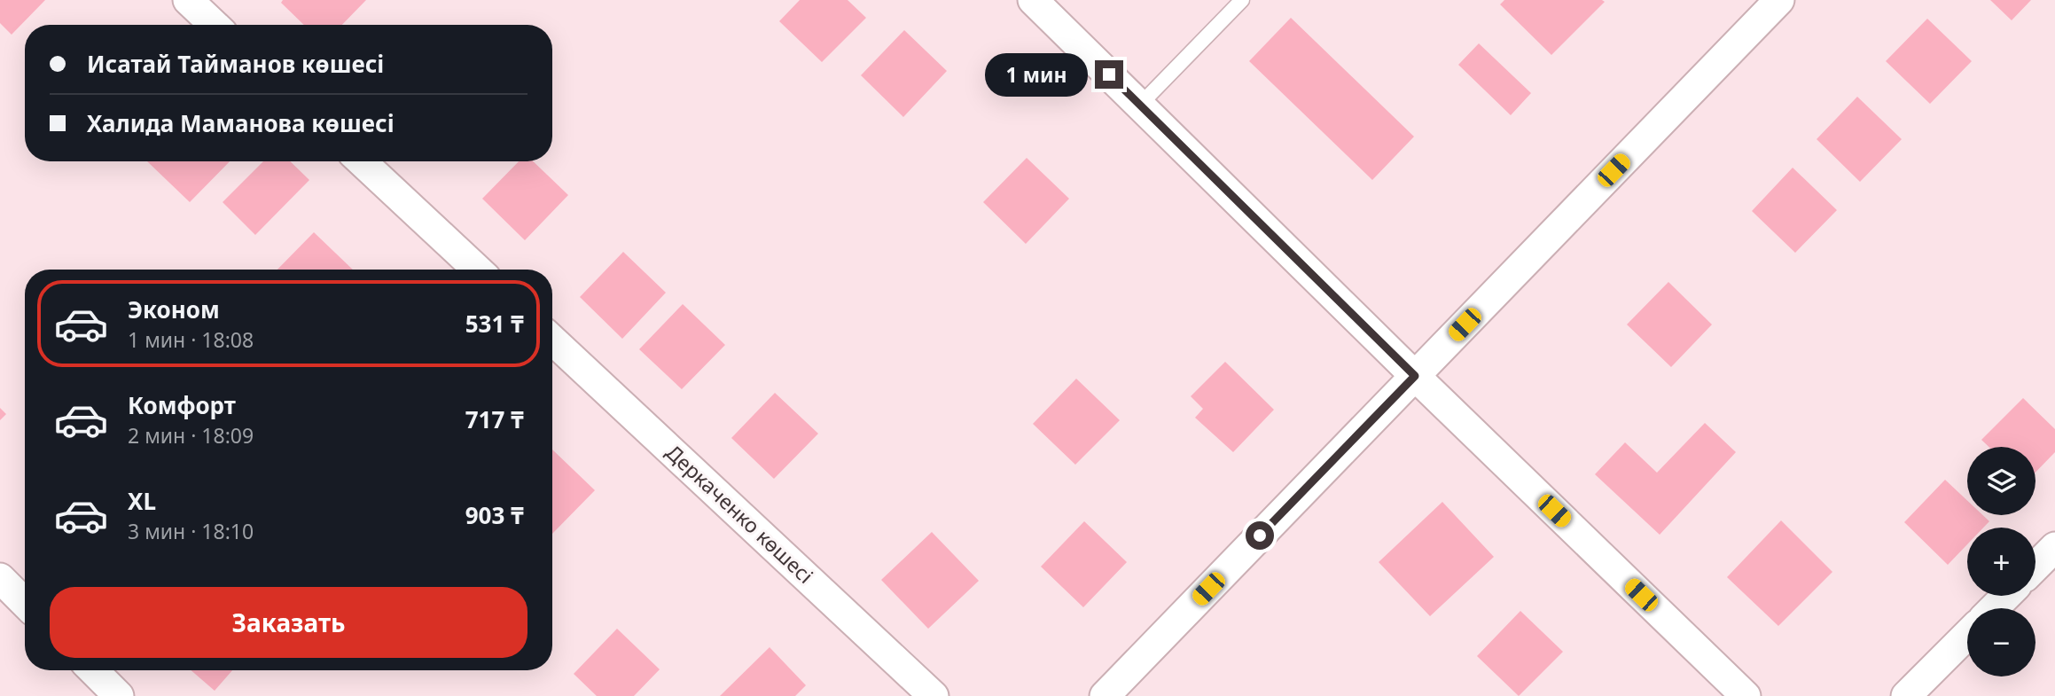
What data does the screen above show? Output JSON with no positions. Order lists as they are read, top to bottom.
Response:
{
  "streets": {
    "street": ["Деркаченко көшесі"]
  },
  "page": {
    "banner": ["Исатай Тайманов көшесі", "Халида Маманова көшесі"],
    "bubble": "1 мин",
    "list": [
      {
        "name": "Эконом",
        "note": "1 мин · 18:08",
        "value": "531 ₸"
      },
      {
        "name": "Комфорт",
        "note": "2 мин · 18:09",
        "value": "717 ₸"
      },
      {
        "name": "XL",
        "note": "3 мин · 18:10",
        "value": "903 ₸"
      }
    ],
    "map_buttons": ["+", "−"],
    "buttons": "Заказать"
  }
}
